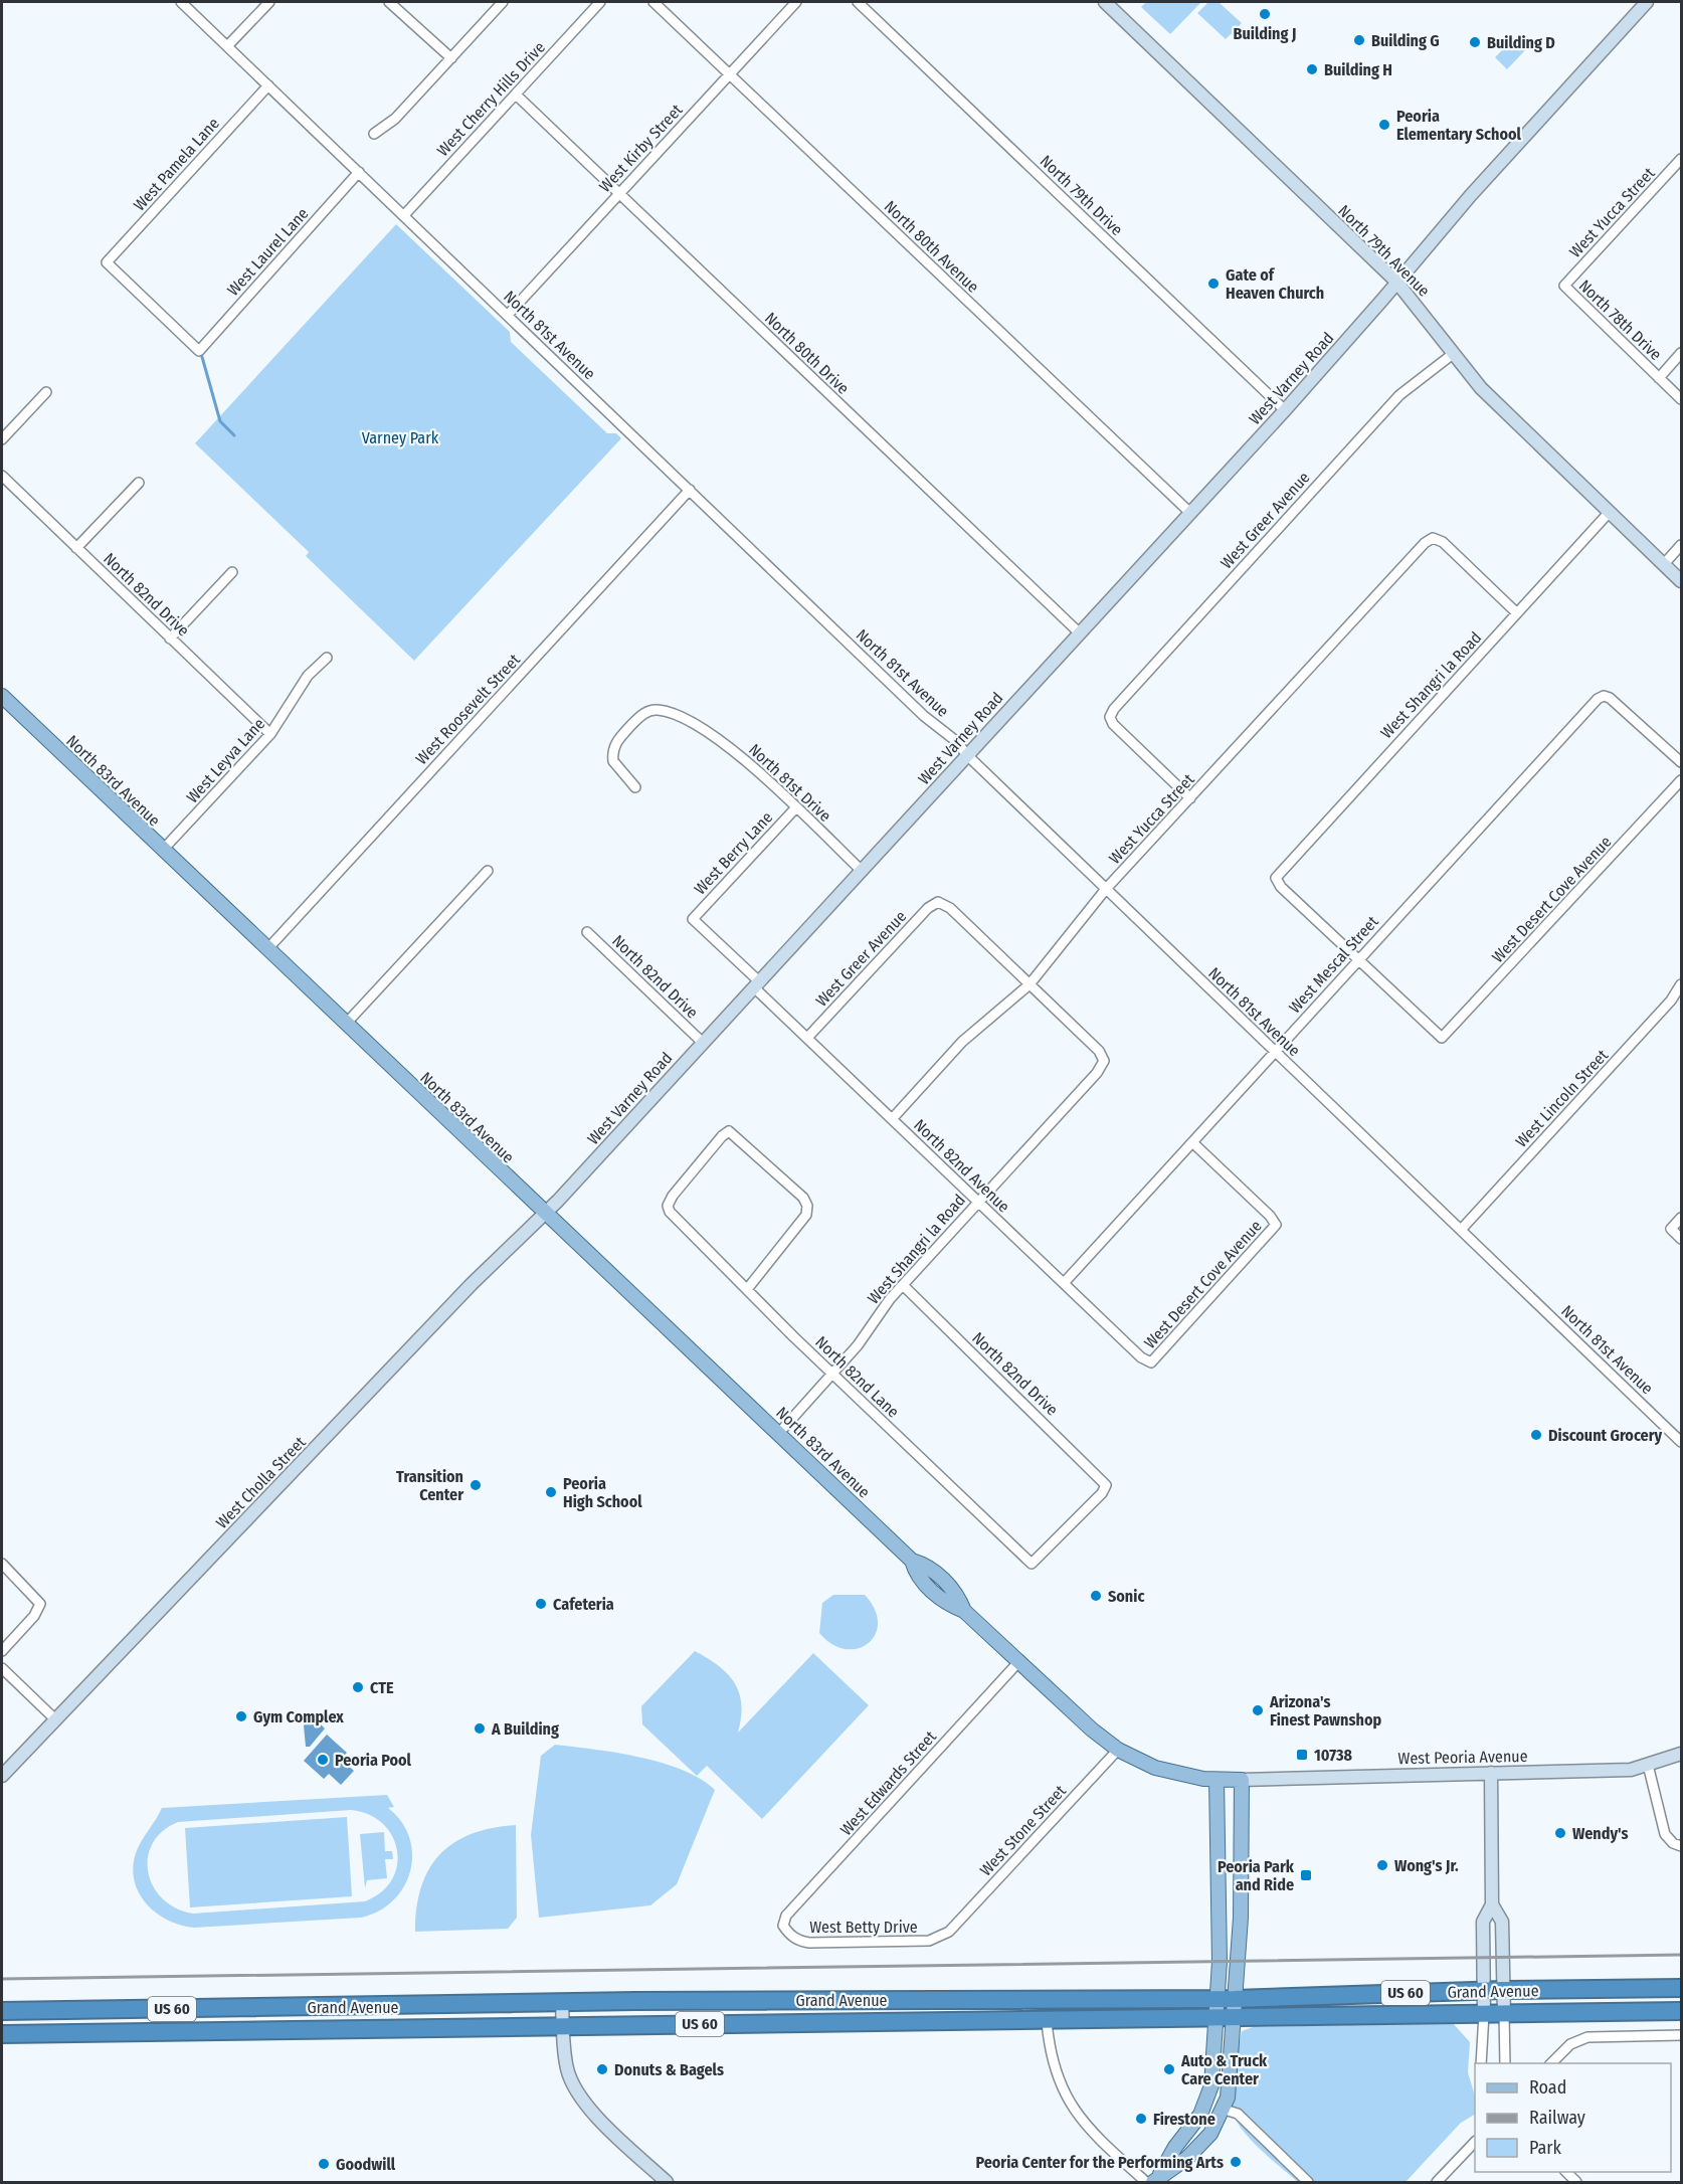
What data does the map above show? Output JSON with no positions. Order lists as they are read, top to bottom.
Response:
{
  "streets": {
    "highway": ["Grand Avenue", "US 60"],
    "main road": ["North 83rd Avenue"],
    "street": [
      "West Cherry Hills Drive",
      "West Kirby Street",
      "West Pamela Lane",
      "North 79th Drive",
      "West Yucca Street",
      "North 80th Avenue",
      "North 79th Avenue",
      "West Laurel Lane",
      "North 78th Drive",
      "North 81st Avenue",
      "North 80th Drive",
      "West Varney Road",
      "West Greer Avenue",
      "North 82nd Drive",
      "West Shangri la Road",
      "West Roosevelt Street",
      "West Leyva Lane",
      "North 81st Drive",
      "West Berry Lane",
      "West Desert Cove Avenue",
      "West Mescal Street",
      "West Lincoln Street",
      "North 82nd Avenue",
      "North 82nd Lane",
      "West Cholla Street",
      "West Peoria Avenue",
      "West Edwards Street",
      "West Stone Street",
      "West Betty Drive"
    ]
  },
  "crossings": [
    ["West Cherry Hills Drive", "North 81st Avenue"],
    ["West Cherry Hills Drive", "North 80th Drive"],
    ["West Kirby Street", "North 80th Avenue"],
    ["West Kirby Street", "North 81st Avenue"],
    ["West Kirby Street", "North 80th Drive"],
    ["West Pamela Lane", "West Laurel Lane"],
    ["West Pamela Lane", "North 81st Avenue"],
    ["North 79th Drive", "West Varney Road"],
    ["West Yucca Street", "North 78th Drive"],
    ["West Yucca Street", "North 81st Avenue"],
    ["West Yucca Street", "West Greer Avenue"],
    ["West Yucca Street", "West Shangri la Road"],
    ["West Yucca Street", "North 82nd Avenue"],
    ["North 80th Avenue", "West Varney Road"],
    ["North 79th Avenue", "West Varney Road"],
    ["North 79th Avenue", "West Greer Avenue"],
    ["North 79th Avenue", "West Shangri la Road"],
    ["West Laurel Lane", "North 81st Avenue"],
    ["North 81st Avenue", "West Varney Road"],
    ["North 81st Avenue", "West Roosevelt Street"],
    ["North 81st Avenue", "West Mescal Street"],
    ["North 81st Avenue", "West Lincoln Street"],
    ["North 80th Drive", "West Varney Road"],
    ["West Varney Road", "North 82nd Drive"],
    ["West Varney Road", "North 83rd Avenue"],
    ["West Varney Road", "North 81st Drive"],
    ["West Varney Road", "North 82nd Avenue"],
    ["West Varney Road", "West Cholla Street"],
    ["West Greer Avenue", "West Shangri la Road"],
    ["West Greer Avenue", "North 82nd Avenue"],
    ["North 82nd Drive", "West Shangri la Road"],
    ["North 82nd Drive", "West Leyva Lane"],
    ["North 82nd Drive", "North 82nd Lane"],
    ["West Shangri la Road", "North 83rd Avenue"],
    ["West Shangri la Road", "West Desert Cove Avenue"],
    ["West Shangri la Road", "West Mescal Street"],
    ["West Shangri la Road", "North 82nd Avenue"],
    ["West Shangri la Road", "North 82nd Lane"],
    ["West Roosevelt Street", "North 83rd Avenue"],
    ["West Leyva Lane", "North 83rd Avenue"],
    ["North 83rd Avenue", "West Cholla Street"],
    ["North 83rd Avenue", "West Peoria Avenue"],
    ["North 83rd Avenue", "West Edwards Street"],
    ["North 83rd Avenue", "West Stone Street"],
    ["North 81st Drive", "West Berry Lane"],
    ["West Berry Lane", "North 82nd Avenue"],
    ["West Desert Cove Avenue", "West Mescal Street"],
    ["West Desert Cove Avenue", "North 82nd Avenue"],
    ["West Mescal Street", "North 82nd Avenue"],
    ["West Edwards Street", "West Betty Drive"],
    ["West Stone Street", "West Betty Drive"]
  ],
  "parks": ["Varney Park"],
  "places": {
    "other": [
      "Building J",
      "Building G",
      "Building D",
      "Building H",
      "Peoria Elementary School",
      "Gate of Heaven Church",
      "Discount Grocery",
      "Transition Center",
      "Peoria High School",
      "Sonic",
      "Cafeteria",
      "CTE",
      "Arizona's Finest Pawnshop",
      "Gym Complex",
      "A Building",
      "Peoria Pool",
      "Wendy's",
      "Wong's Jr.",
      "Donuts & Bagels",
      "Auto & Truck Care Center",
      "Firestone",
      "Peoria Center for the Performing Arts",
      "Goodwill"
    ],
    "transit": ["10738", "Peoria Park and Ride"]
  },
  "legend": ["Road", "Railway", "Park"]
}
